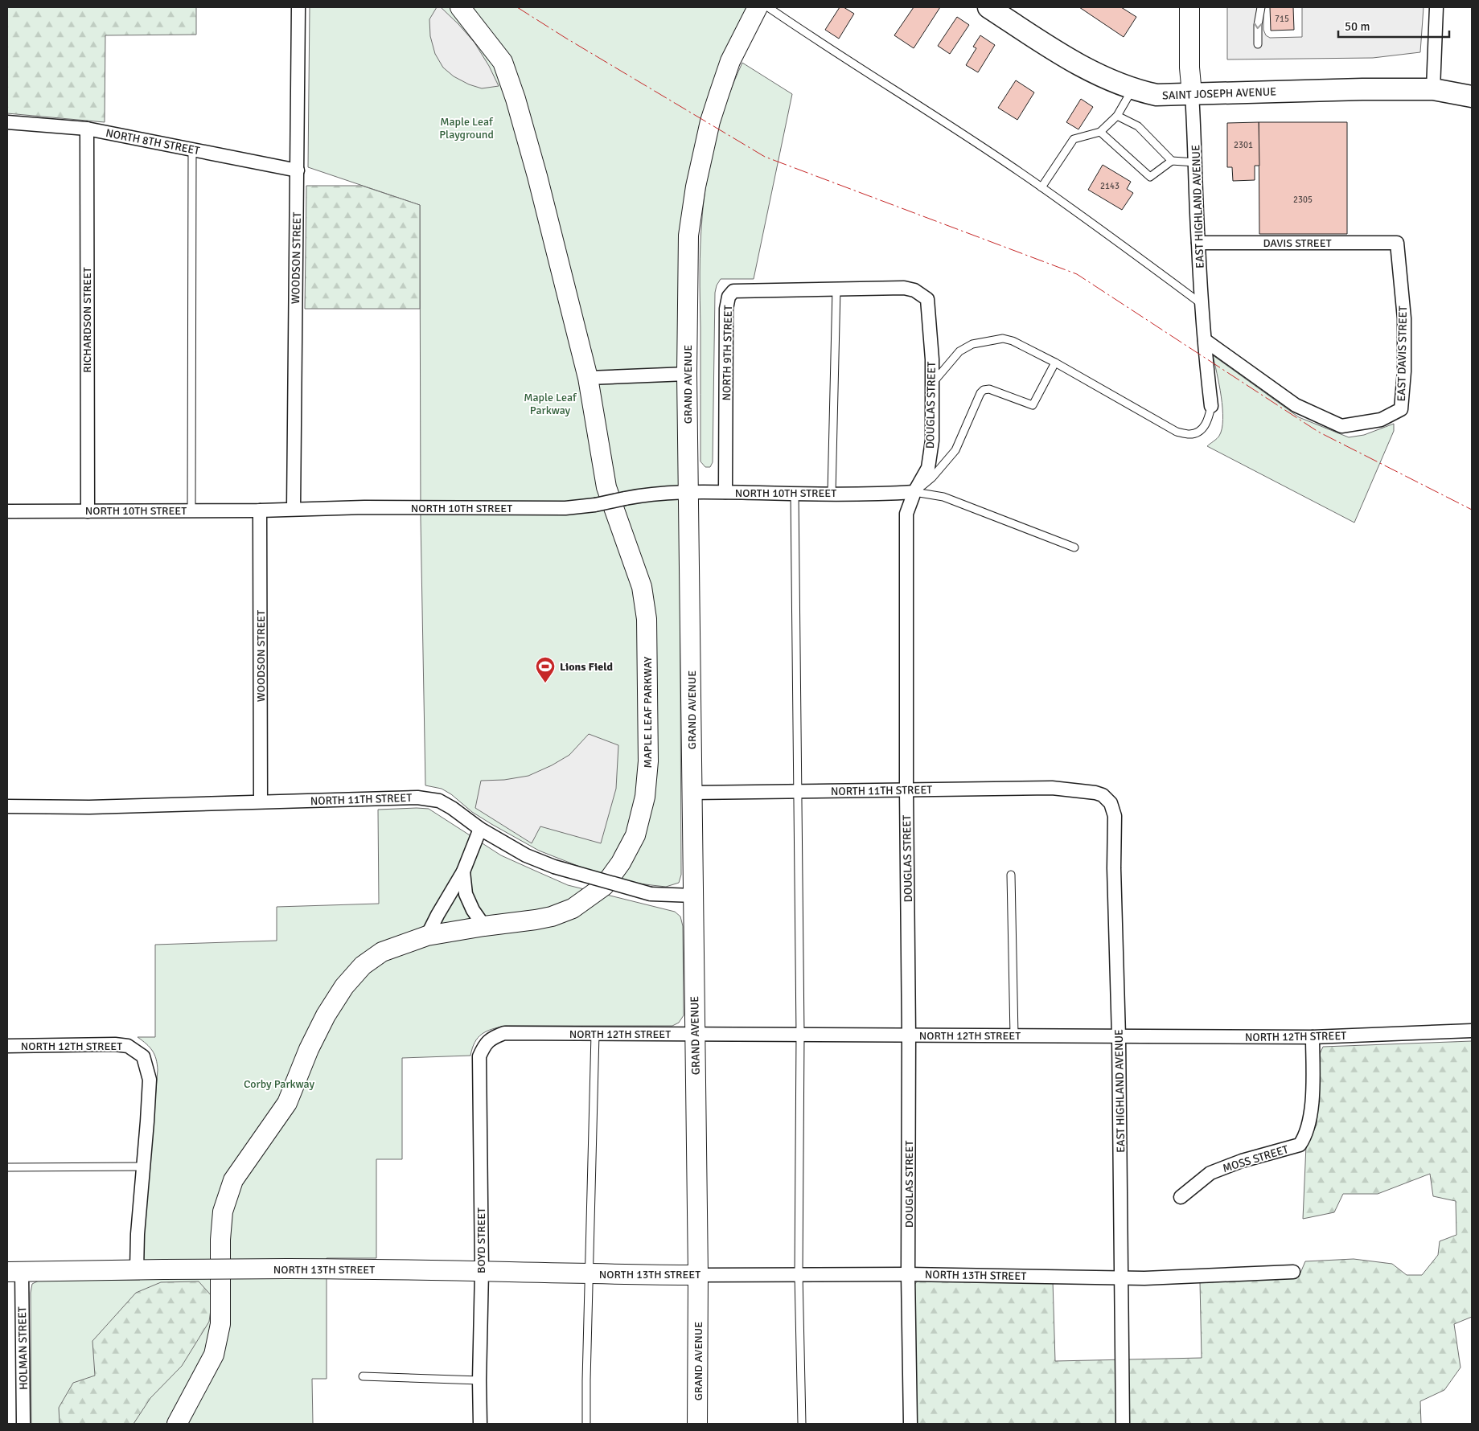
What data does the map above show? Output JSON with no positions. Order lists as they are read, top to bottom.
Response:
{
  "streets": {
    "main road": ["SAINT JOSEPH AVENUE"],
    "street": [
      "NORTH 8TH STREET",
      "EAST HIGHLAND AVENUE",
      "DAVIS STREET",
      "WOODSON STREET",
      "RICHARDSON STREET",
      "NORTH 9TH STREET",
      "EAST DAVIS STREET",
      "GRAND AVENUE",
      "DOUGLAS STREET",
      "NORTH 10TH STREET",
      "MAPLE LEAF PARKWAY",
      "NORTH 11TH STREET",
      "NORTH 12TH STREET",
      "MOSS STREET",
      "BOYD STREET",
      "NORTH 13TH STREET",
      "HOLMAN STREET"
    ]
  },
  "crossings": [
    ["SAINT JOSEPH AVENUE", "EAST HIGHLAND AVENUE"],
    ["NORTH 8TH STREET", "WOODSON STREET"],
    ["NORTH 8TH STREET", "RICHARDSON STREET"],
    ["EAST HIGHLAND AVENUE", "DAVIS STREET"],
    ["EAST HIGHLAND AVENUE", "EAST DAVIS STREET"],
    ["EAST HIGHLAND AVENUE", "NORTH 11TH STREET"],
    ["EAST HIGHLAND AVENUE", "NORTH 12TH STREET"],
    ["EAST HIGHLAND AVENUE", "NORTH 13TH STREET"],
    ["DAVIS STREET", "EAST DAVIS STREET"],
    ["WOODSON STREET", "NORTH 10TH STREET"],
    ["WOODSON STREET", "NORTH 11TH STREET"],
    ["RICHARDSON STREET", "NORTH 10TH STREET"],
    ["NORTH 9TH STREET", "DOUGLAS STREET"],
    ["NORTH 9TH STREET", "NORTH 10TH STREET"],
    ["GRAND AVENUE", "NORTH 10TH STREET"],
    ["GRAND AVENUE", "NORTH 11TH STREET"],
    ["GRAND AVENUE", "NORTH 12TH STREET"],
    ["GRAND AVENUE", "NORTH 13TH STREET"],
    ["DOUGLAS STREET", "NORTH 10TH STREET"],
    ["DOUGLAS STREET", "NORTH 11TH STREET"],
    ["DOUGLAS STREET", "NORTH 12TH STREET"],
    ["DOUGLAS STREET", "NORTH 13TH STREET"],
    ["NORTH 12TH STREET", "MOSS STREET"],
    ["NORTH 12TH STREET", "BOYD STREET"],
    ["BOYD STREET", "NORTH 13TH STREET"],
    ["NORTH 13TH STREET", "HOLMAN STREET"]
  ],
  "parks": ["Maple Leaf Playground", "Maple Leaf Parkway", "Corby Parkway"],
  "places": {
    "sports": ["Lions Field"]
  },
  "house_numbers": [
    "715",
    "2301",
    "2143",
    "2305"
  ],
  "scale_bar": "50 m"
}
